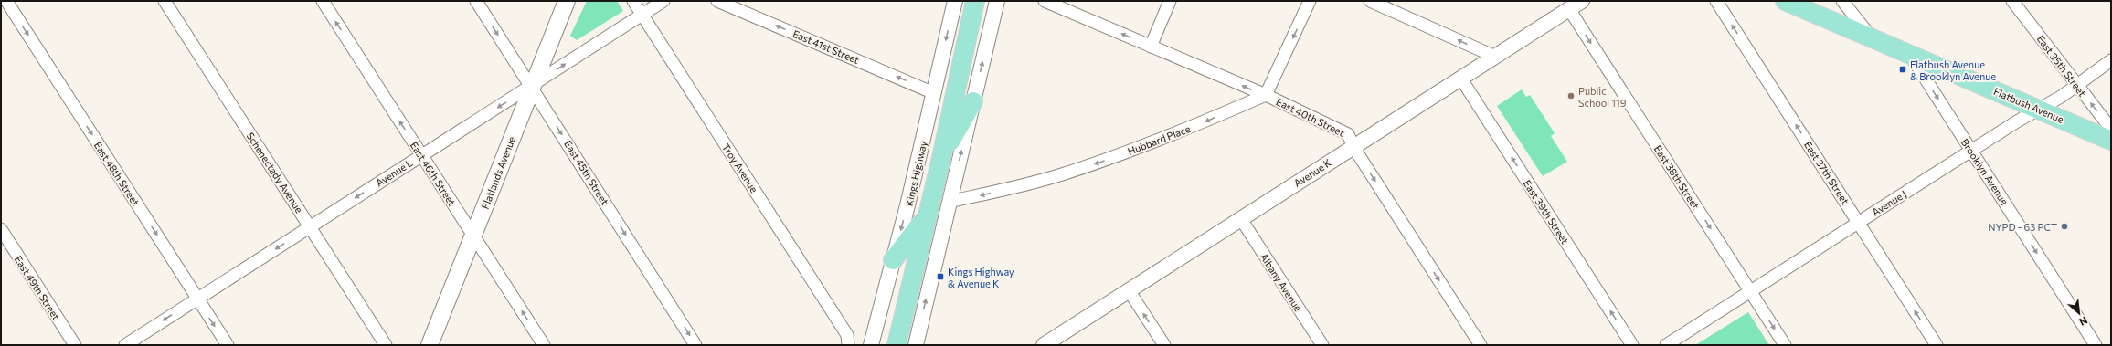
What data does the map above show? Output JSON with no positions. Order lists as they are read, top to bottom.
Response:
{
  "streets": {
    "main road": ["Flatbush Avenue", "Flatlands Avenue", "Kings Highway"],
    "street": [
      "East 41st Street",
      "East 35th Street",
      "East 40th Street",
      "Hubbard Place",
      "Troy Avenue",
      "Brooklyn Avenue",
      "Schenectady Avenue",
      "Avenue L",
      "East 45th Street",
      "Avenue K",
      "East 37th Street",
      "East 48th Street",
      "East 46th Street",
      "East 38th Street",
      "Avenue J",
      "East 39th Street",
      "Albany Avenue",
      "East 49th Street"
    ]
  },
  "crossings": [
    ["East 41st Street", "Kings Highway"],
    ["East 35th Street", "Avenue J"],
    ["Flatbush Avenue", "Brooklyn Avenue"],
    ["Flatbush Avenue", "Avenue J"],
    ["East 40th Street", "Hubbard Place"],
    ["East 40th Street", "Avenue K"],
    ["Troy Avenue", "Avenue L"],
    ["Brooklyn Avenue", "Avenue J"],
    ["Schenectady Avenue", "Avenue L"],
    ["Avenue L", "Flatlands Avenue"],
    ["Avenue L", "East 45th Street"],
    ["Avenue L", "East 48th Street"],
    ["Avenue L", "East 46th Street"],
    ["Flatlands Avenue", "East 45th Street"],
    ["Flatlands Avenue", "East 46th Street"],
    ["Avenue K", "East 38th Street"],
    ["Avenue K", "East 39th Street"],
    ["Avenue K", "Albany Avenue"],
    ["East 37th Street", "Avenue J"],
    ["East 38th Street", "Avenue J"]
  ],
  "one_way": [
    "East 41st Street",
    "Hubbard Place",
    "Brooklyn Avenue",
    "East 45th Street",
    "East 37th Street",
    "East 48th Street",
    "East 46th Street",
    "East 38th Street",
    "East 39th Street"
  ],
  "places": {
    "transit": ["Flatbush Avenue & Brooklyn Avenue", "Kings Highway & Avenue K"],
    "other": ["Public School 119", "NYPD - 63 PCT"]
  },
  "north": "bottom right"
}
